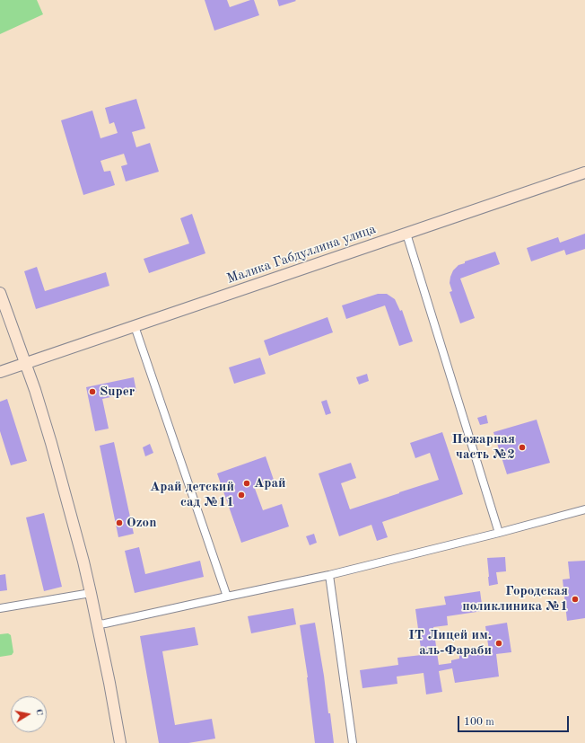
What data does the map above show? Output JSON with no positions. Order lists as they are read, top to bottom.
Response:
{
  "streets": {
    "street": ["Малика Габдуллина улица"]
  },
  "places": [
    "Super",
    "Пожарная часть №2",
    "Арай",
    "Арай детский сад №11",
    "Ozon",
    "Городская поликлиника №1",
    "IT Лицей им. аль-Фараби"
  ],
  "scale_bar": "100 m",
  "north": "right"
}
